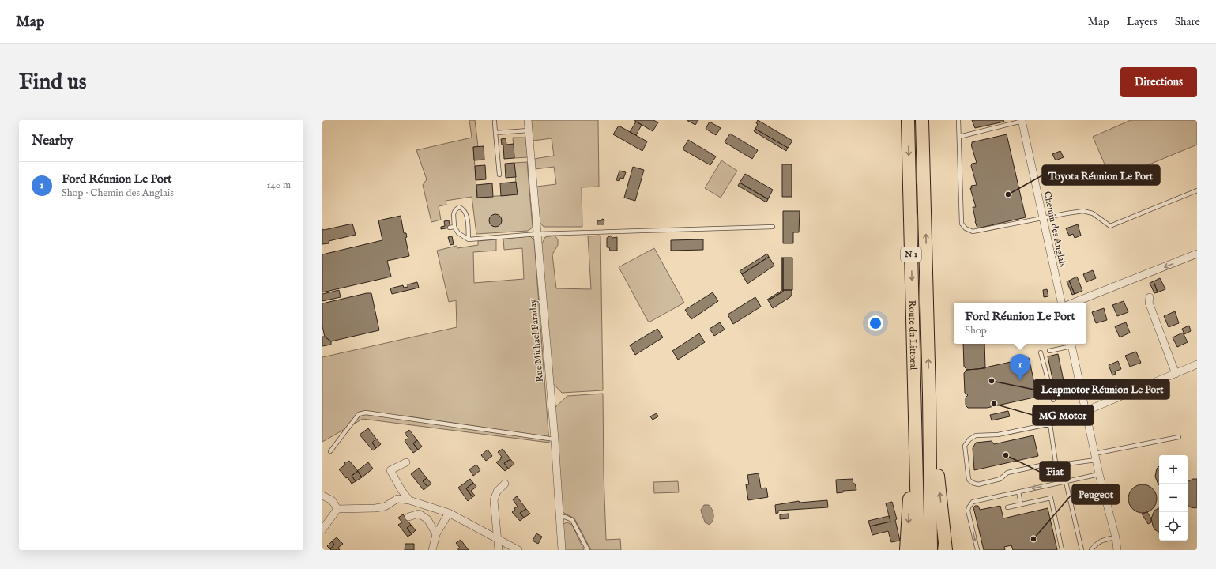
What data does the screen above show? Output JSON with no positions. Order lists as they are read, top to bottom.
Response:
{
  "streets": {
    "highway": ["N 1", "Route du Littoral"],
    "street": ["Chemin des Anglais", "Rue Michael Faraday"]
  },
  "places": [
    "Toyota Réunion Le Port",
    "Leapmotor Réunion Le Port",
    "MG Motor",
    "Fiat",
    "Peugeot"
  ],
  "page": {
    "header": "Map",
    "nav": ["Map", "Layers", "Share"],
    "buttons": "Directions",
    "title": "Find us",
    "heading": "Nearby",
    "list": [
      {
        "mark": "1",
        "name": "Ford Réunion Le Port",
        "note": "Shop · Chemin des Anglais",
        "value": "140 m"
      }
    ],
    "popup": ["Ford Réunion Le Port", "Shop"],
    "pins": "1",
    "map_buttons": ["+", "−"]
  }
}
